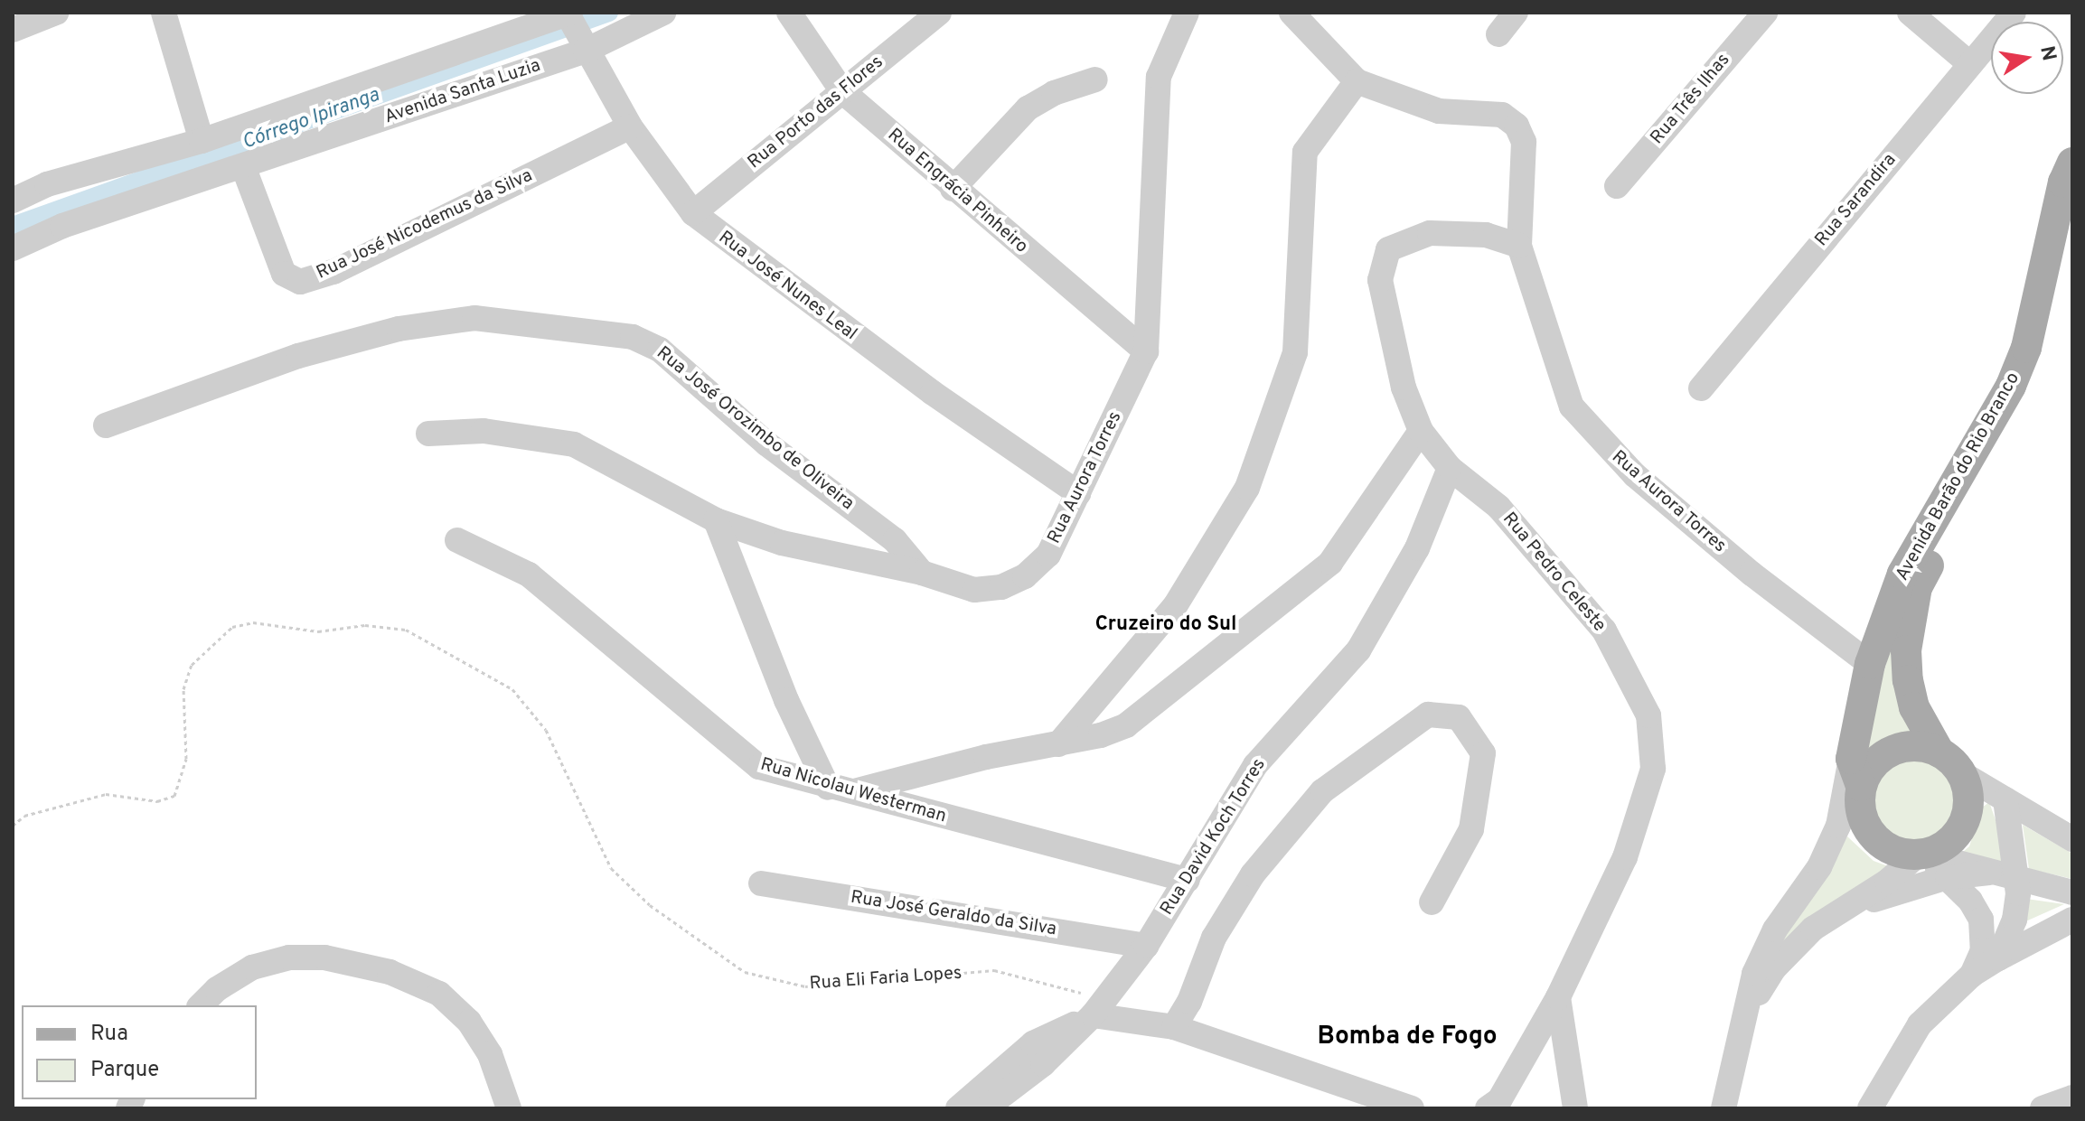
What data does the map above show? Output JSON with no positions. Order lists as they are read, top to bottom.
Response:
{
  "streets": {
    "main road": ["Avenida Barão do Rio Branco"],
    "street": [
      "Avenida Santa Luzia",
      "Rua Três Ilhas",
      "Rua Porto das Flores",
      "Rua Engrácia Pinheiro",
      "Rua Sarandira",
      "Rua José Nicodemus da Silva",
      "Rua José Nunes Leal",
      "Rua José Orozimbo de Oliveira",
      "Rua Aurora Torres",
      "Rua Pedro Celeste",
      "Rua Nicolau Westerman",
      "Rua David Koch Torres",
      "Rua José Geraldo da Silva"
    ],
    "path": ["Rua Eli Faria Lopes"]
  },
  "crossings": [
    ["Avenida Santa Luzia", "Rua José Nicodemus da Silva"],
    ["Avenida Santa Luzia", "Rua José Nunes Leal"],
    ["Rua Porto das Flores", "Rua Engrácia Pinheiro"],
    ["Rua Porto das Flores", "Rua José Nunes Leal"],
    ["Rua Engrácia Pinheiro", "Rua Aurora Torres"],
    ["Rua José Nicodemus da Silva", "Rua José Nunes Leal"],
    ["Rua José Nunes Leal", "Rua Aurora Torres"],
    ["Rua José Orozimbo de Oliveira", "Rua Aurora Torres"],
    ["Avenida Barão do Rio Branco", "Rua Aurora Torres"],
    ["Rua Aurora Torres", "Rua Pedro Celeste"],
    ["Rua Pedro Celeste", "Rua David Koch Torres"],
    ["Rua Nicolau Westerman", "Rua David Koch Torres"],
    ["Rua David Koch Torres", "Rua José Geraldo da Silva"],
    ["Rua David Koch Torres", "Rua Eli Faria Lopes"]
  ],
  "districts": ["Cruzeiro do Sul", "Bomba de Fogo"],
  "water": ["Córrego Ipiranga"],
  "legend": ["Rua", "Parque"],
  "north": "right"
}
